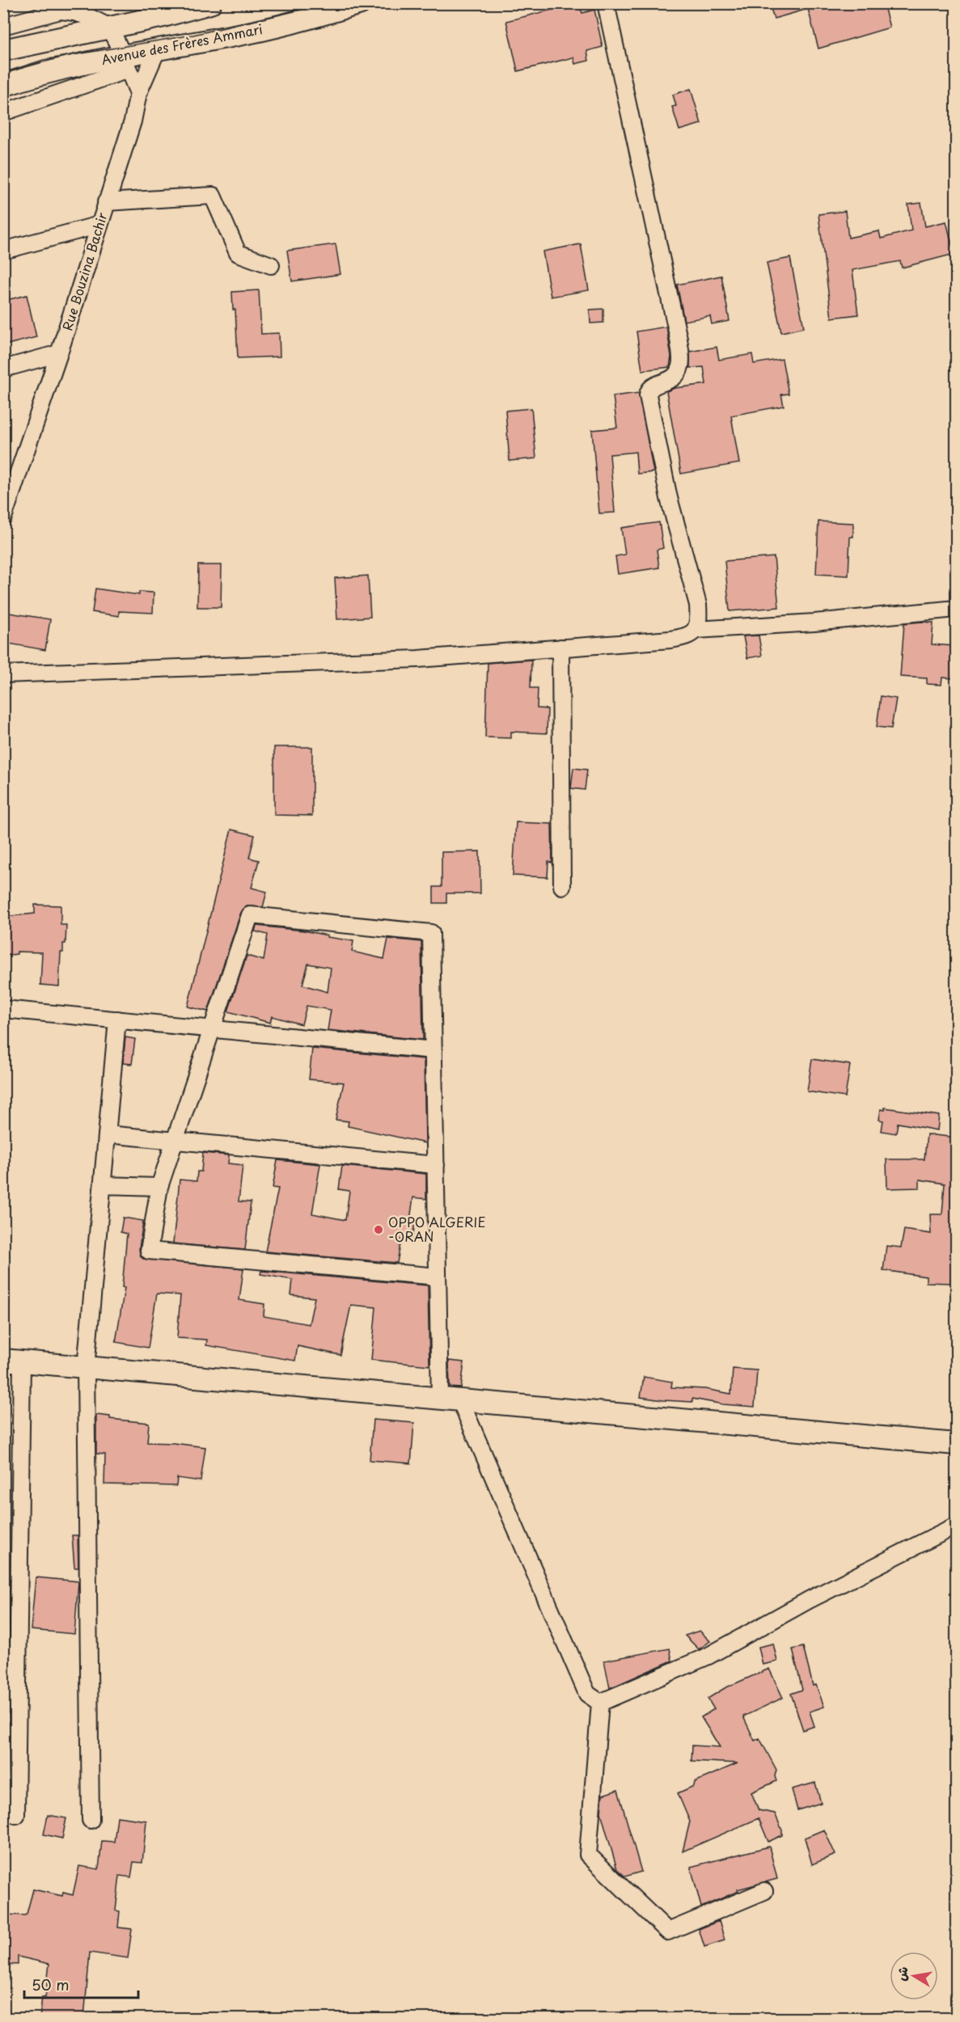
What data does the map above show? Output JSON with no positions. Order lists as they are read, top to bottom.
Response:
{
  "streets": {
    "main road": ["Avenue des Frères Ammari"],
    "street": ["Rue Bouzina Bachir"]
  },
  "crossings": [
    ["Avenue des Frères Ammari", "Rue Bouzina Bachir"]
  ],
  "places": ["OPPO ALGERIE -ORAN"],
  "scale_bar": "50 m",
  "north": "left"
}
